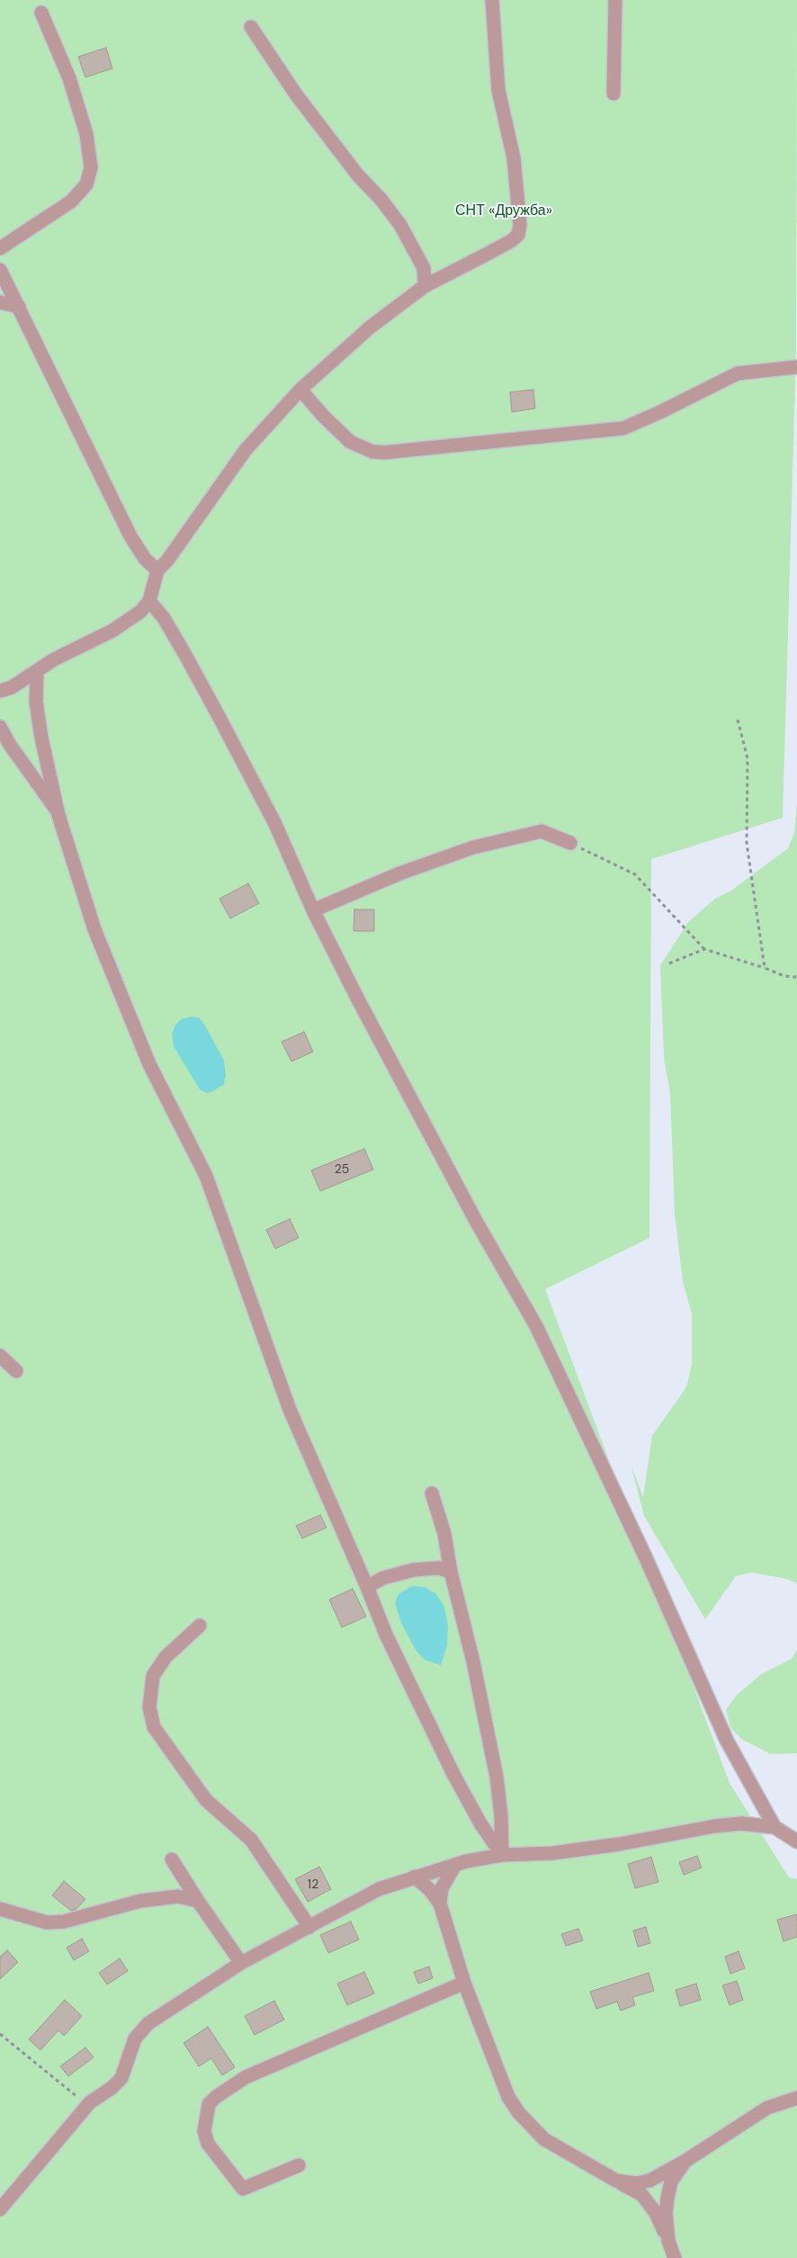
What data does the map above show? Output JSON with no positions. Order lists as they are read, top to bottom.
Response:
{
  "parks": ["СНТ «Дружба»"],
  "house_numbers": ["25", "12"]
}
